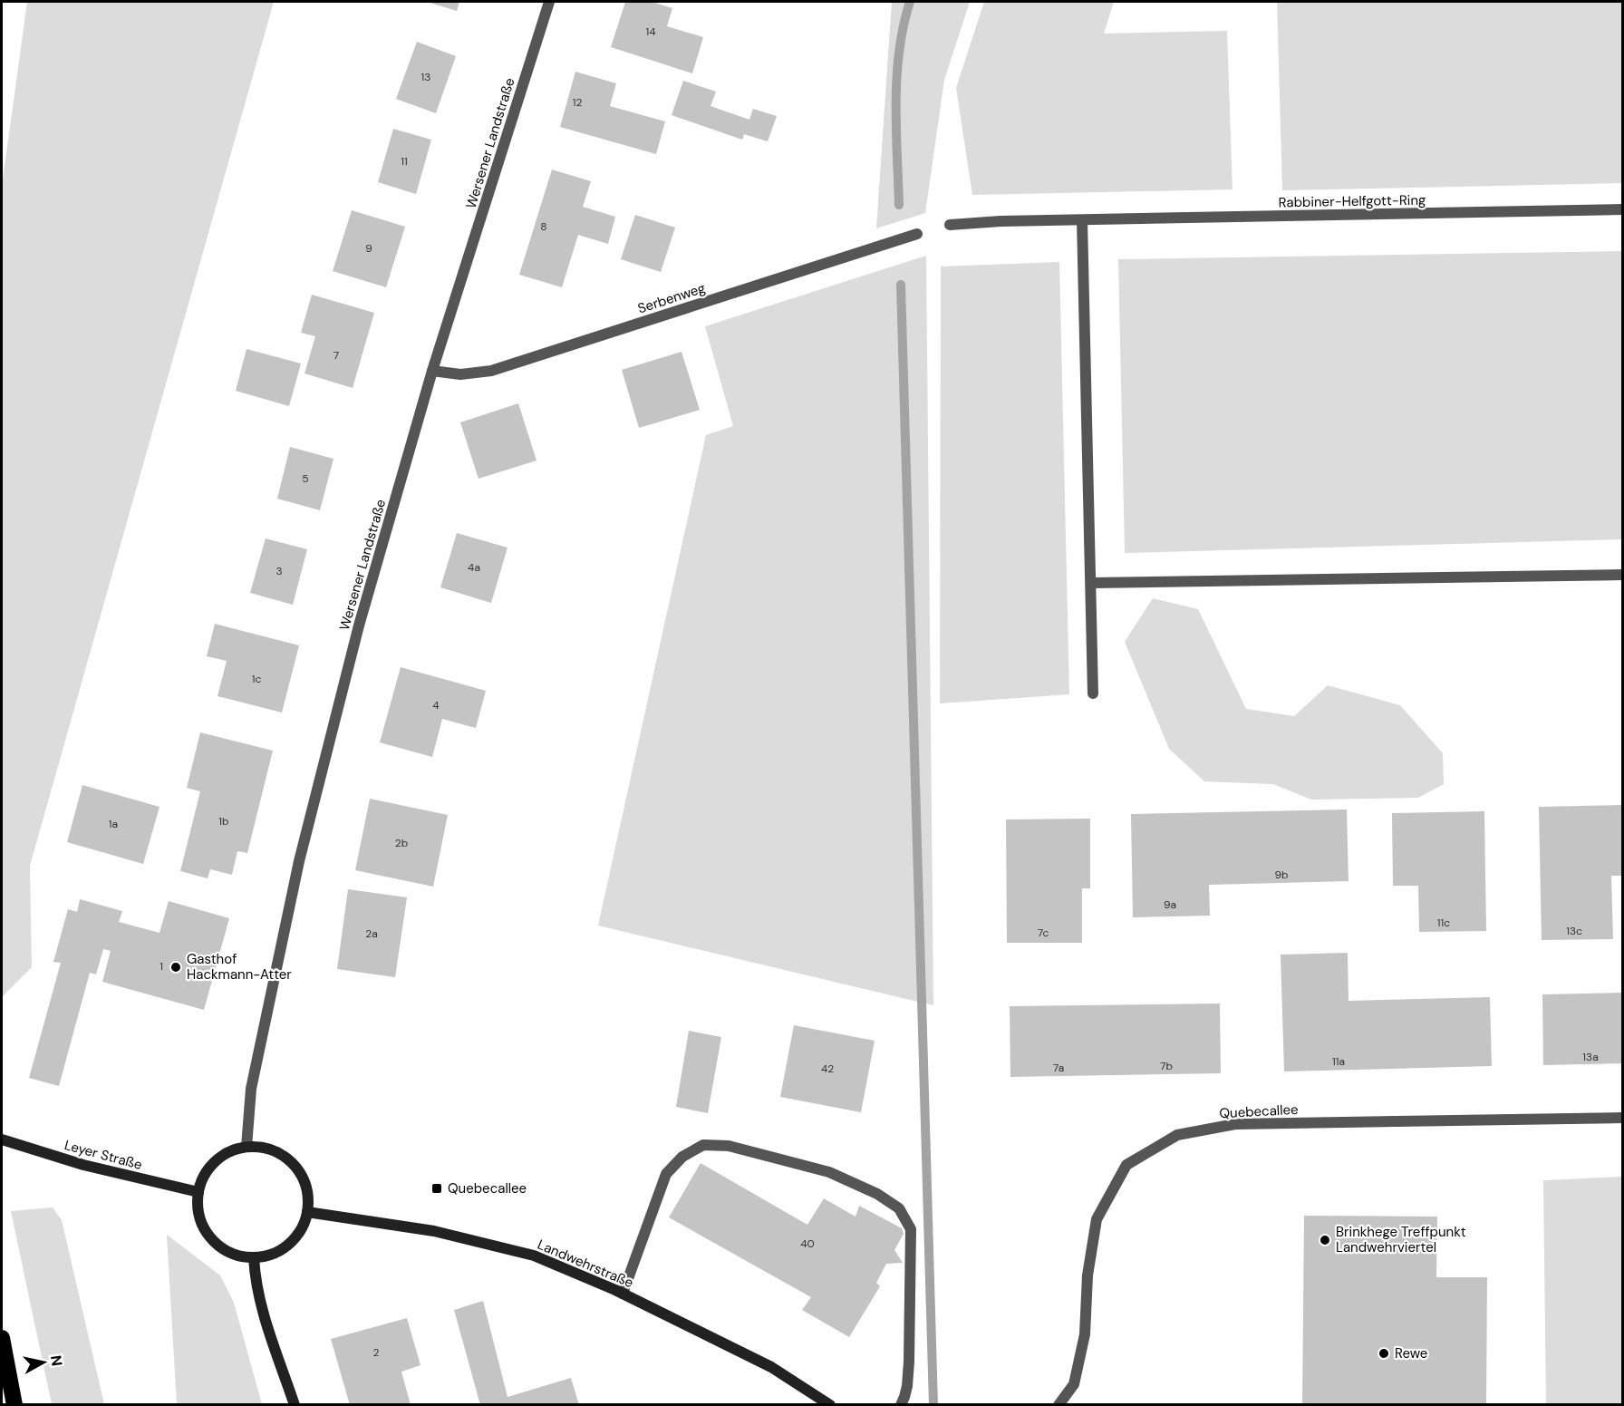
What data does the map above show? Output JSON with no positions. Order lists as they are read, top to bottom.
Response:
{
  "streets": {
    "street": [
      "Wersener Landstraße",
      "Rabbiner-Helfgott-Ring",
      "Serbenweg",
      "Quebecallee",
      "Leyer Straße",
      "Landwehrstraße"
    ]
  },
  "crossings": [
    ["Wersener Landstraße", "Serbenweg"],
    ["Wersener Landstraße", "Leyer Straße"],
    ["Wersener Landstraße", "Landwehrstraße"],
    ["Leyer Straße", "Landwehrstraße"]
  ],
  "places": {
    "other": ["Gasthof Hackmann-Atter", "Brinkhege Treffpunkt Landwehrviertel", "Rewe"],
    "transit": ["Quebecallee"]
  },
  "house_numbers": [
    "14",
    "13",
    "12",
    "11",
    "8",
    "9",
    "7",
    "5",
    "4a",
    "3",
    "1c",
    "4",
    "1b",
    "1a",
    "2b",
    "9b",
    "9a",
    "11c",
    "13c",
    "7c",
    "2a",
    "1",
    "13a",
    "11a",
    "7b",
    "7a",
    "42",
    "40",
    "2"
  ],
  "north": "right"
}
